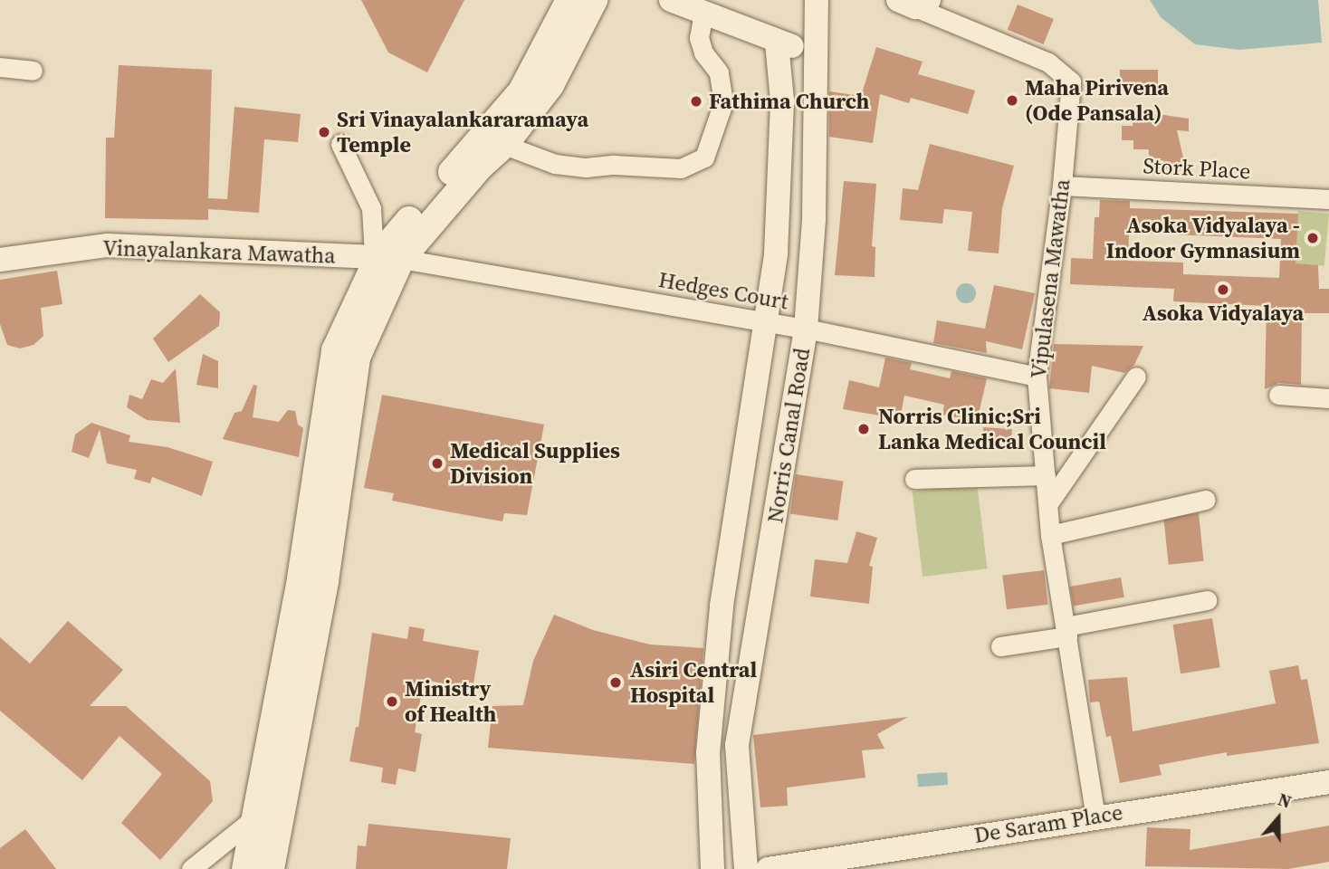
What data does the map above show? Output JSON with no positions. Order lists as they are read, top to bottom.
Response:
{
  "streets": {
    "street": [
      "Stork Place",
      "Vinayalankara Mawatha",
      "Vipulasena Mawatha",
      "Hedges Court",
      "Norris Canal Road",
      "De Saram Place"
    ]
  },
  "crossings": [
    ["Stork Place", "Vipulasena Mawatha"],
    ["Vinayalankara Mawatha", "Hedges Court"],
    ["Vipulasena Mawatha", "Hedges Court"],
    ["Vipulasena Mawatha", "De Saram Place"],
    ["Hedges Court", "Norris Canal Road"]
  ],
  "places": [
    "Maha Pirivena (Ode Pansala)",
    "Fathima Church",
    "Sri Vinayalankararamaya Temple",
    "Asoka Vidyalaya - Indoor Gymnasium",
    "Asoka Vidyalaya",
    "Norris Clinic;Sri Lanka Medical Council",
    "Medical Supplies Division",
    "Asiri Central Hospital",
    "Ministry of Health"
  ],
  "north": "top"
}
